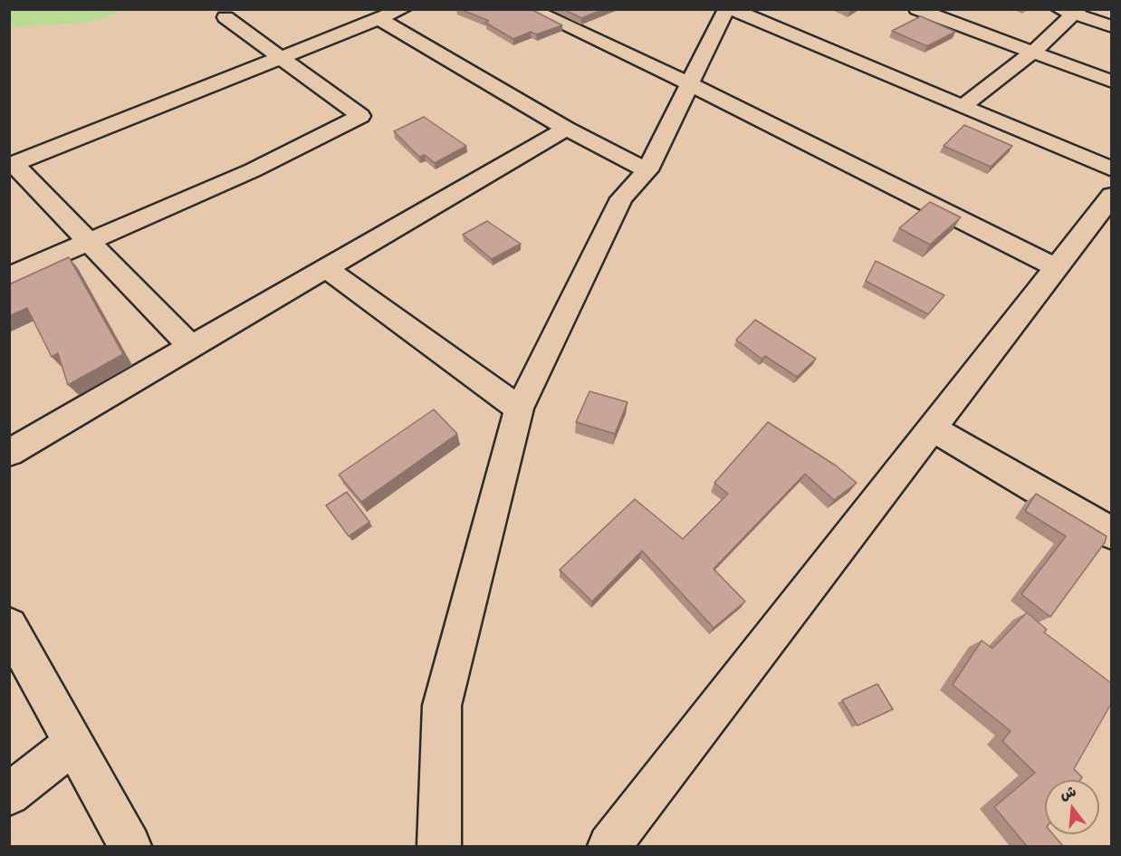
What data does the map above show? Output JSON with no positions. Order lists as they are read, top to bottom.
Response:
{
  "north": "top"
}
